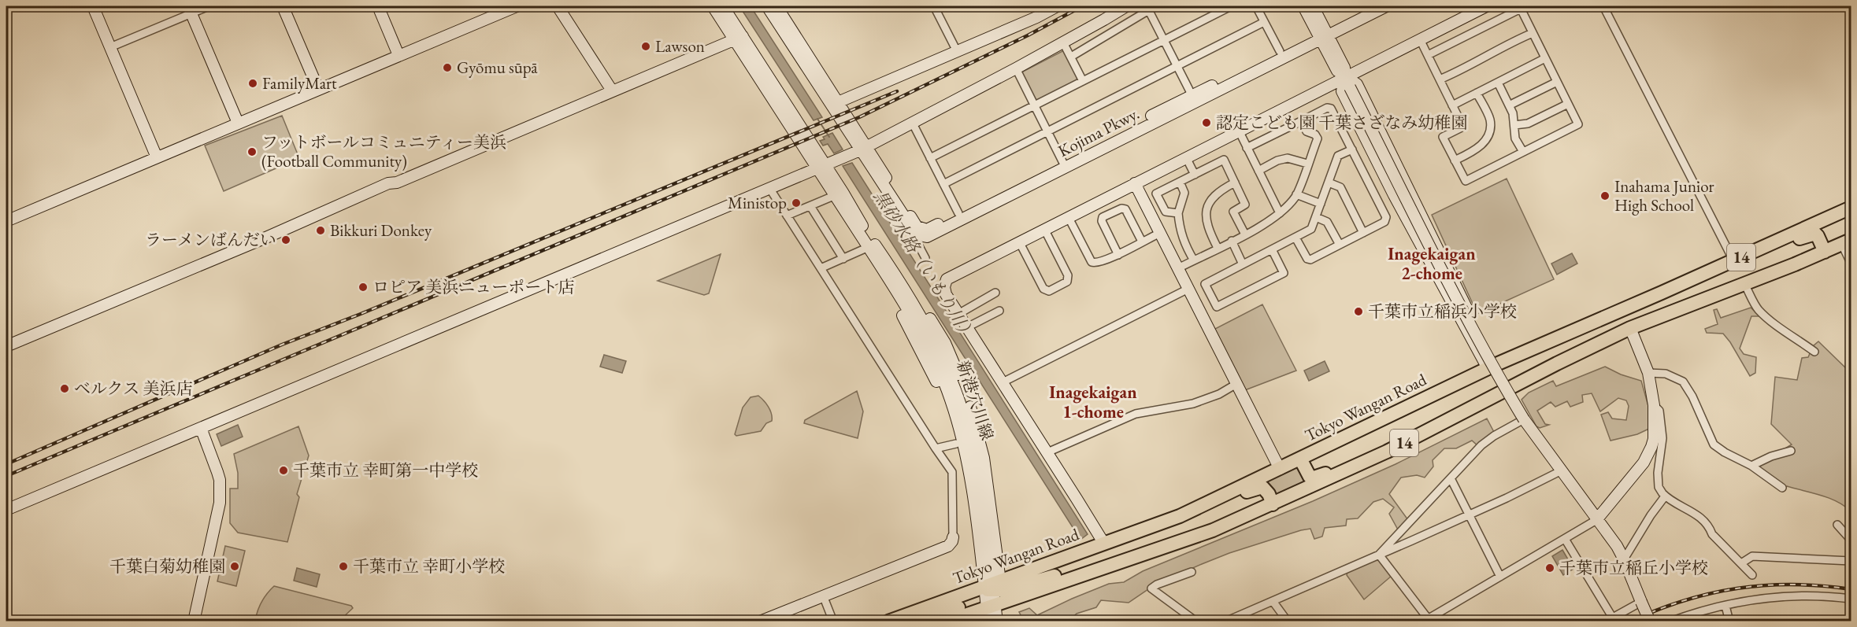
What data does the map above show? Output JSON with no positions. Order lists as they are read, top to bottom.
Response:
{
  "streets": {
    "highway": ["14", "Tokyo Wangan Road"],
    "street": ["Kojima Pkwy.", "新港穴川線"]
  },
  "districts": ["Inagekaigan 2-chome", "Inagekaigan 1-chome"],
  "water": ["黒砂水路（いもり川）"],
  "places": [
    "Lawson",
    "Gyōmu sūpā",
    "FamilyMart",
    "認定こども園 千葉さざなみ幼稚園",
    "フットボールコミュニティー美浜 (Football Community)",
    "Inahama Junior High School",
    "Ministop",
    "Bikkuri Donkey",
    "ラーメンばんだい",
    "ロピア 美浜ニューポート店",
    "千葉市立稲浜小学校",
    "ベルクス 美浜店",
    "千葉市立 幸町第一中学校",
    "千葉白菊幼稚園",
    "千葉市立 幸町小学校",
    "千葉市立稲丘小学校"
  ]
}
